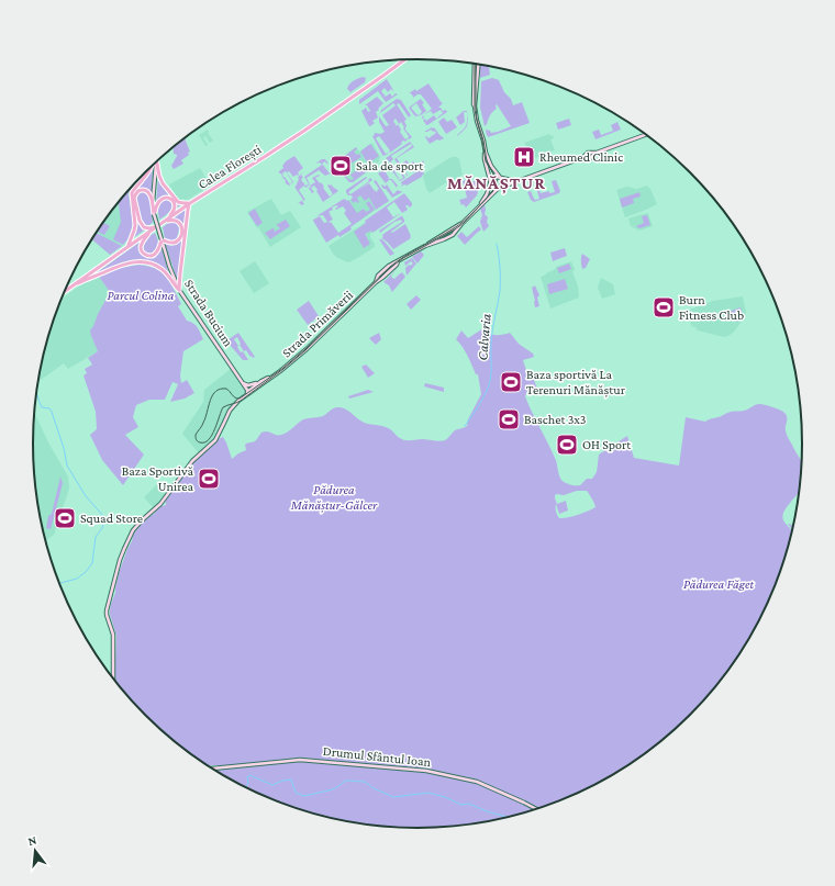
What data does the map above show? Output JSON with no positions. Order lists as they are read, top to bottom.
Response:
{
  "streets": {
    "main road": [
      "Calea Florești",
      "Strada Bucium",
      "Strada Primăverii",
      "Drumul Sfântul Ioan"
    ]
  },
  "crossings": [
    ["Strada Bucium", "Strada Primăverii"]
  ],
  "districts": ["MĂNĂȘTUR"],
  "water": ["Calvaria"],
  "parks": ["Parcul Colina", "Pădurea Mănăștur-Gălcer", "Pădurea Făget"],
  "places": {
    "hospital": ["Rheumed Clinic"],
    "sports": [
      "Sala de sport",
      "Burn Fitness Club",
      "Baza sportivă La Terenuri Mănăștur",
      "Baschet 3x3",
      "OH Sport",
      "Baza Sportivă Unirea",
      "Squad Store"
    ]
  },
  "north": "top"
}
